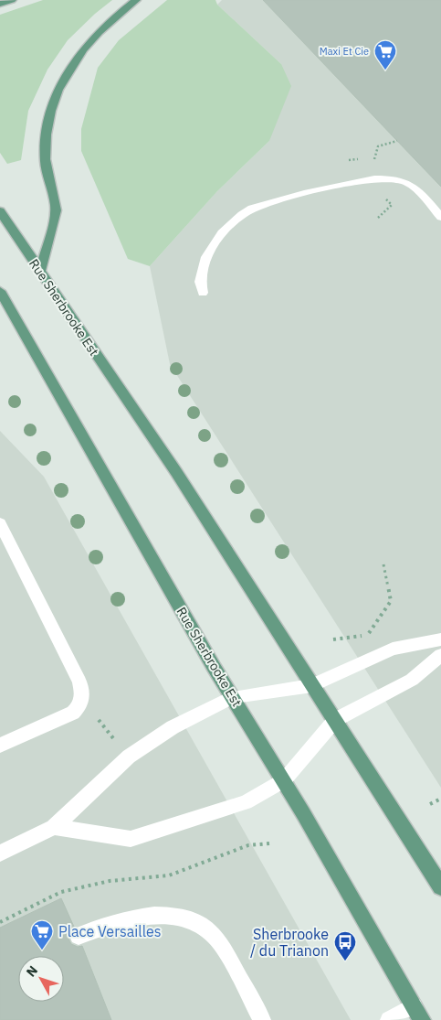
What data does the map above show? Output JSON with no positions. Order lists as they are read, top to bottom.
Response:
{
  "streets": {
    "main road": ["Rue Sherbrooke Est"]
  },
  "places": {
    "supermarket": ["Maxi Et Cie", "Place Versailles"],
    "bus stop": ["Sherbrooke / du Trianon"]
  },
  "north": "top left"
}
